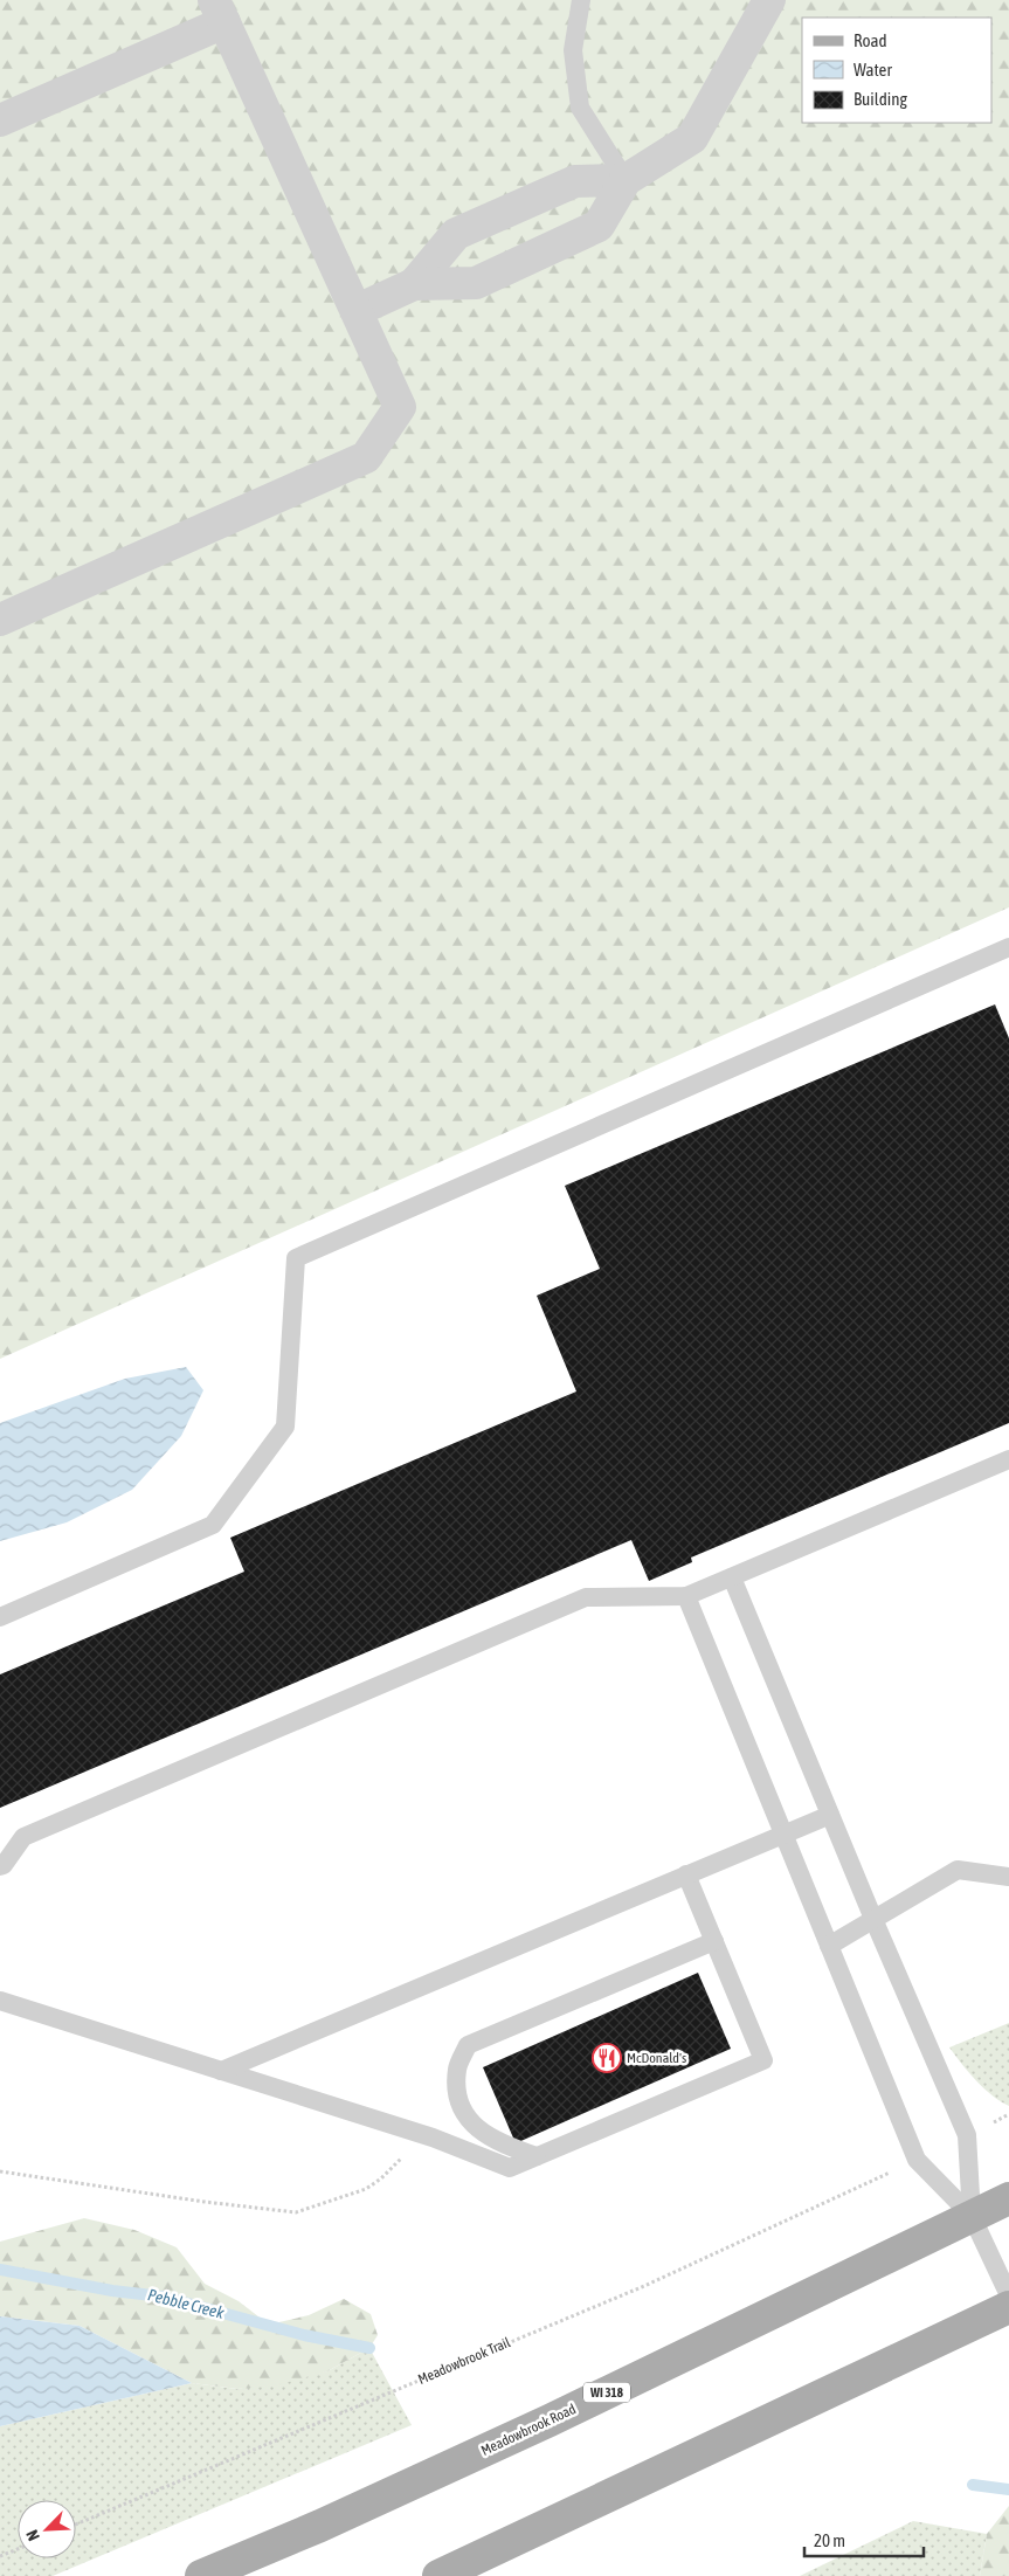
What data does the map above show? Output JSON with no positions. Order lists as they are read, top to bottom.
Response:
{
  "streets": {
    "main road": ["WI 318", "Meadowbrook Road"],
    "path": ["Meadowbrook Trail"]
  },
  "water": ["Pebble Creek"],
  "places": {
    "restaurant": ["McDonald's"]
  },
  "legend": ["Road", "Water", "Building"],
  "scale_bar": "20 m",
  "north": "bottom left"
}
